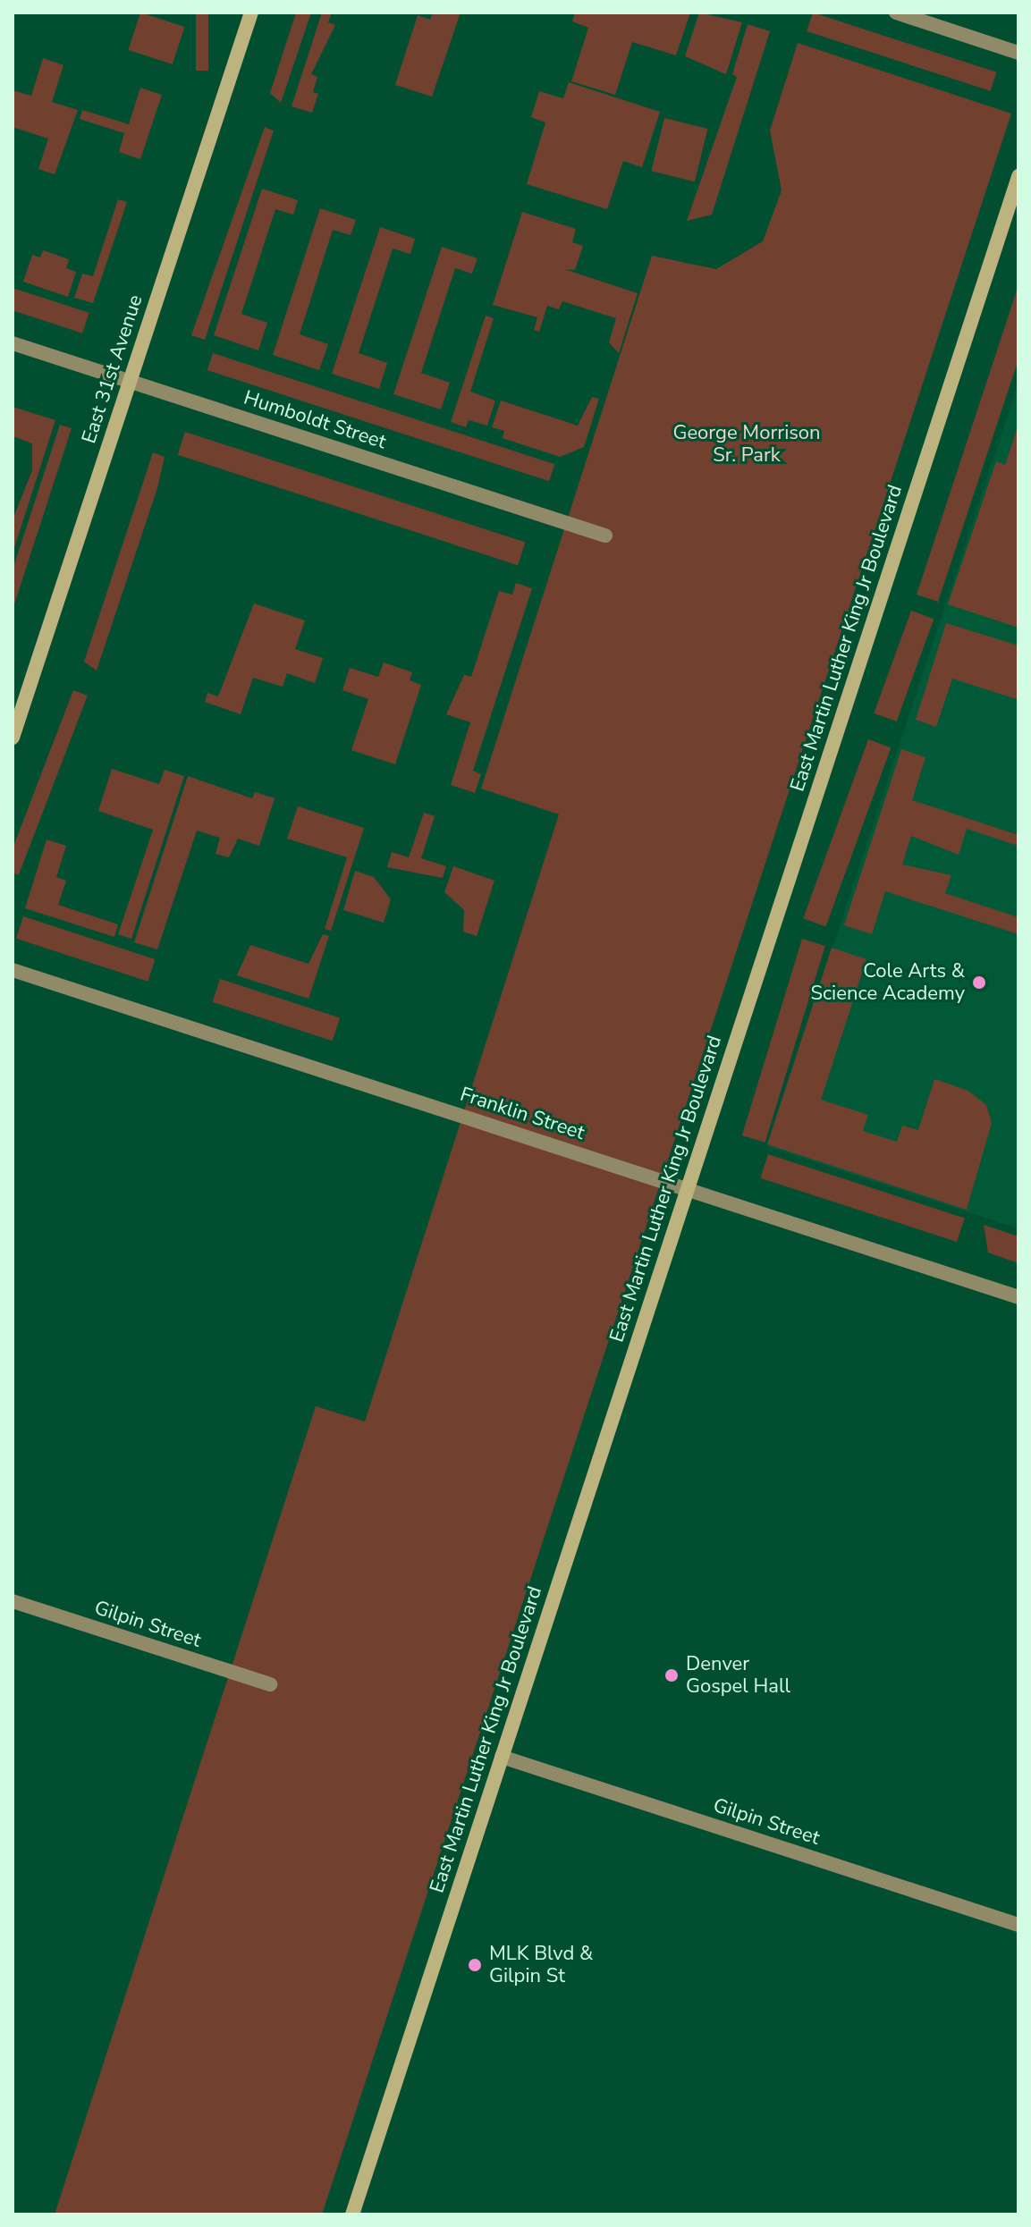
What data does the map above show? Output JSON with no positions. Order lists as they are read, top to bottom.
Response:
{
  "streets": {
    "main road": ["East 31st Avenue", "East Martin Luther King Jr Boulevard"],
    "street": ["Humboldt Street", "Franklin Street", "Gilpin Street"]
  },
  "crossings": [
    ["East 31st Avenue", "Humboldt Street"],
    ["East Martin Luther King Jr Boulevard", "Franklin Street"],
    ["East Martin Luther King Jr Boulevard", "Gilpin Street"]
  ],
  "parks": ["George Morrison Sr. Park"],
  "places": ["Cole Arts & Science Academy", "Denver Gospel Hall", "MLK Blvd & Gilpin St"]
}
